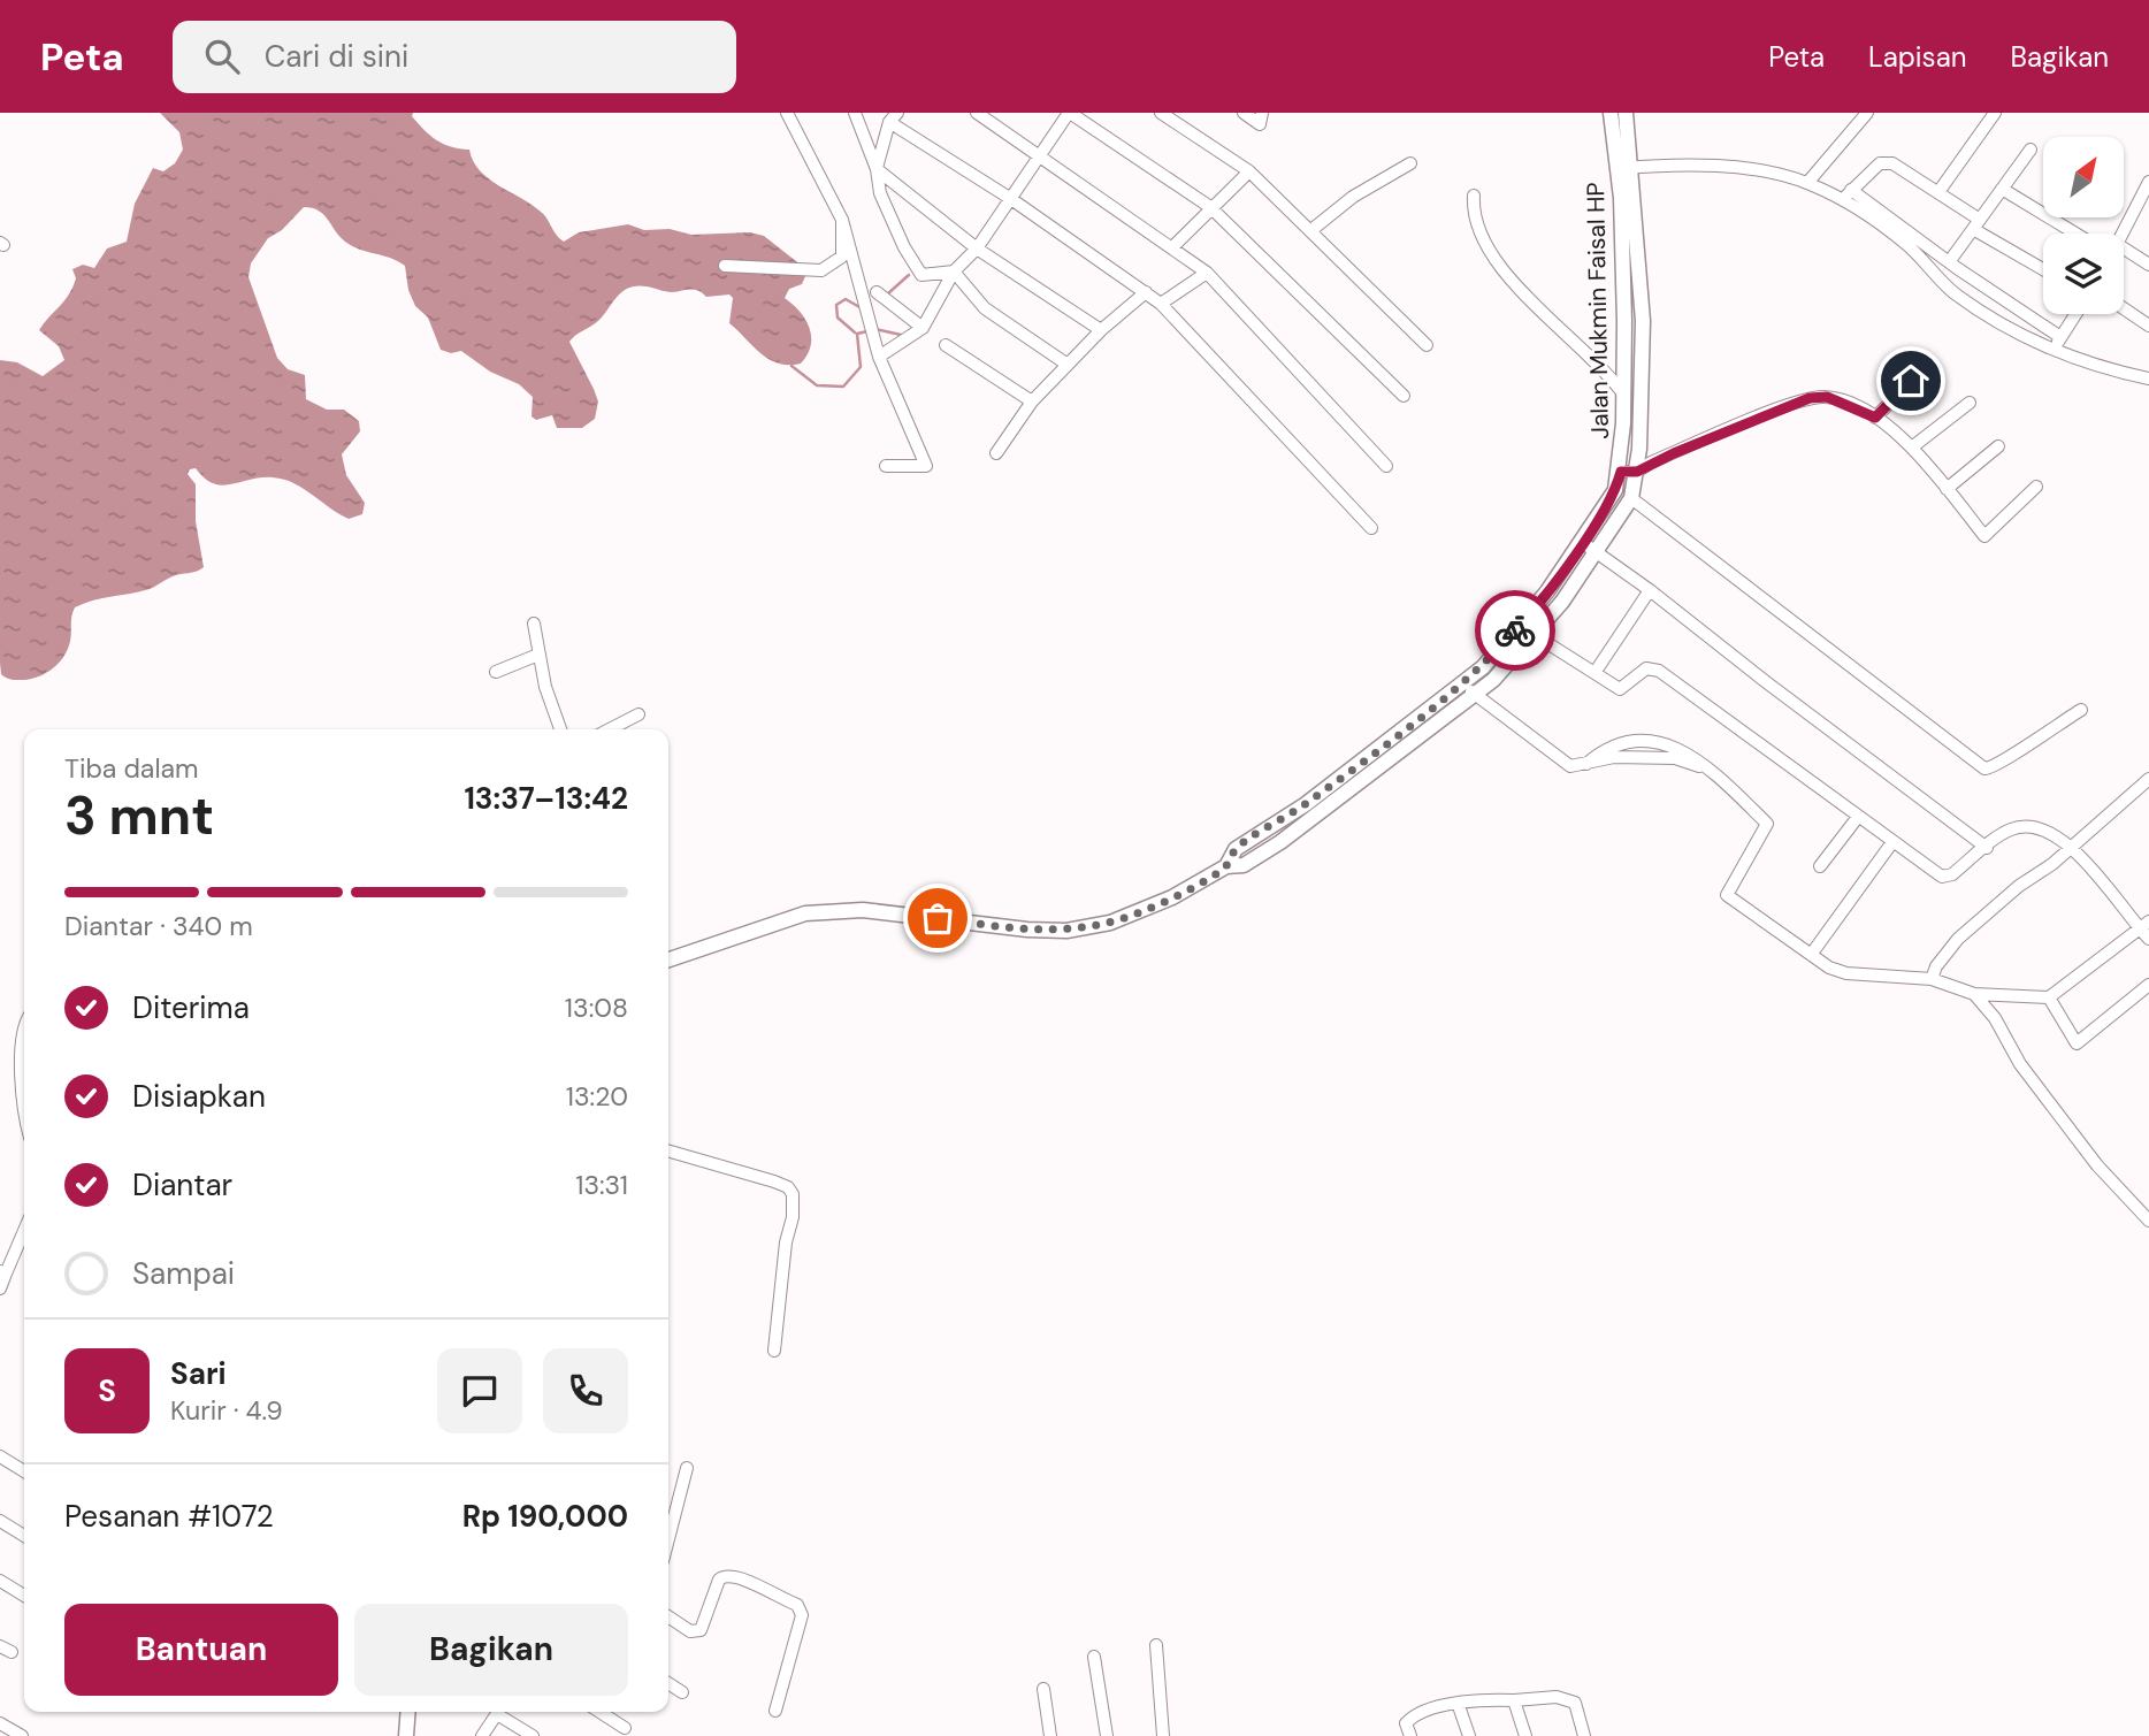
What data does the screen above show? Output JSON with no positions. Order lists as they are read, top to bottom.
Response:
{
  "streets": {
    "street": ["Jalan Mukmin Faisal HP"]
  },
  "north": "top right",
  "page": {
    "header": "Peta",
    "search": "Cari di sini",
    "nav": ["Peta", "Lapisan", "Bagikan"],
    "heading": ["3 mnt", "Tiba dalam", "13:37–13:42"],
    "panel": [
      "Sari",
      "Kurir · 4.9",
      "Pesanan #1072",
      "Rp 190,000"
    ],
    "bar": "Diantar · 340 m",
    "list": [
      ["Diterima", "13:08"],
      ["Disiapkan", "13:20"],
      ["Diantar", "13:31"],
      "Sampai"
    ],
    "round": "S",
    "buttons": ["Bantuan", "Bagikan"]
  }
}
